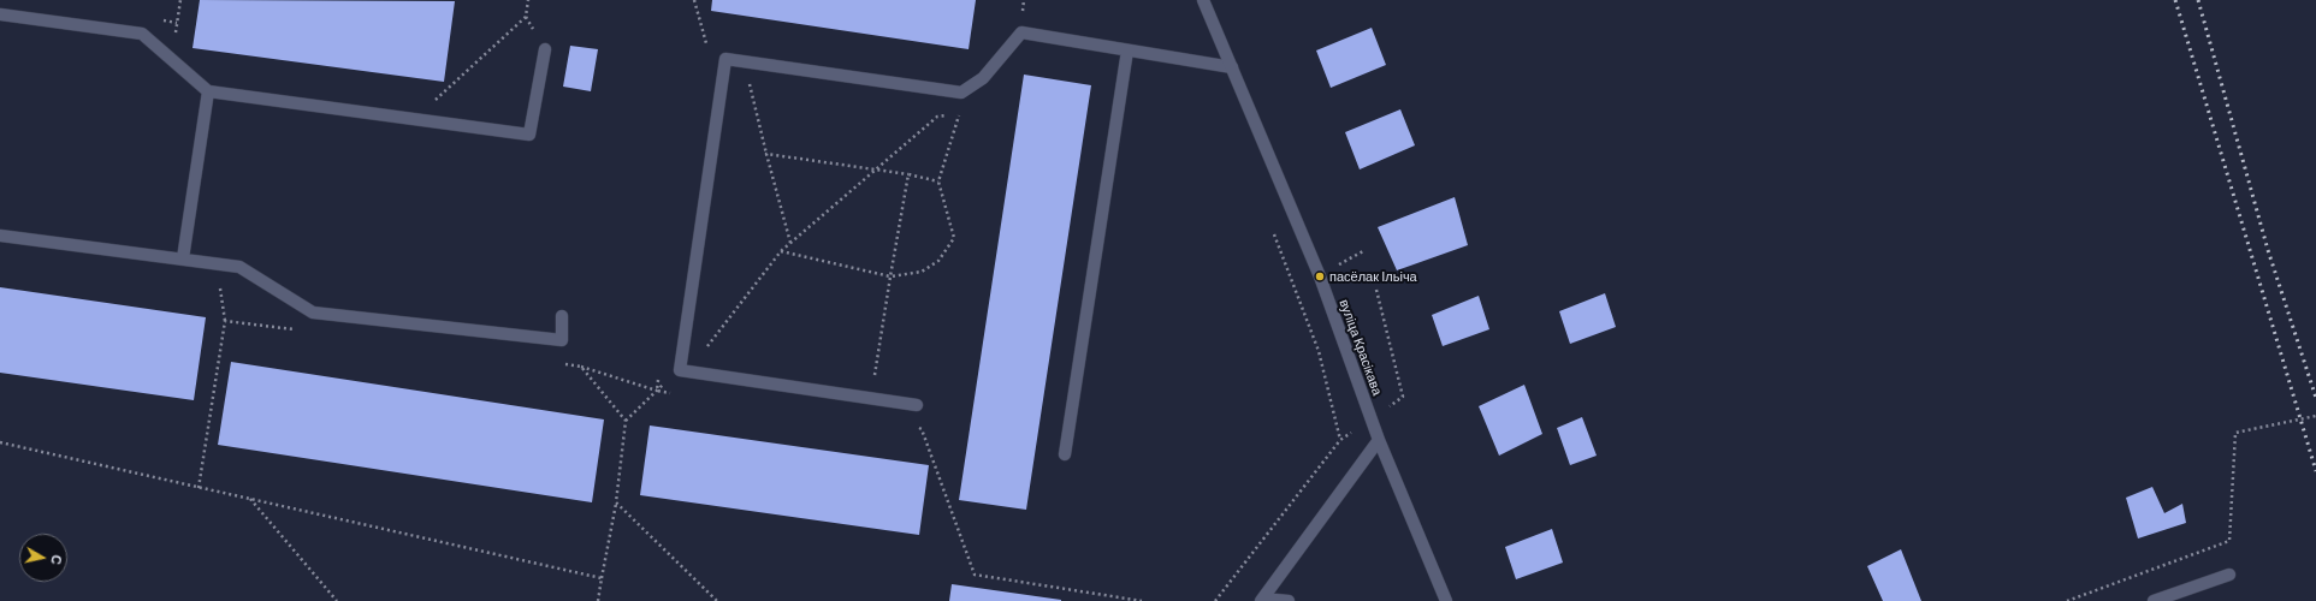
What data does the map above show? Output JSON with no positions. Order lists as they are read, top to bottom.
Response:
{
  "streets": {
    "street": ["вуліца Красікава"]
  },
  "places": ["пасёлак Ільіча"],
  "north": "right"
}
